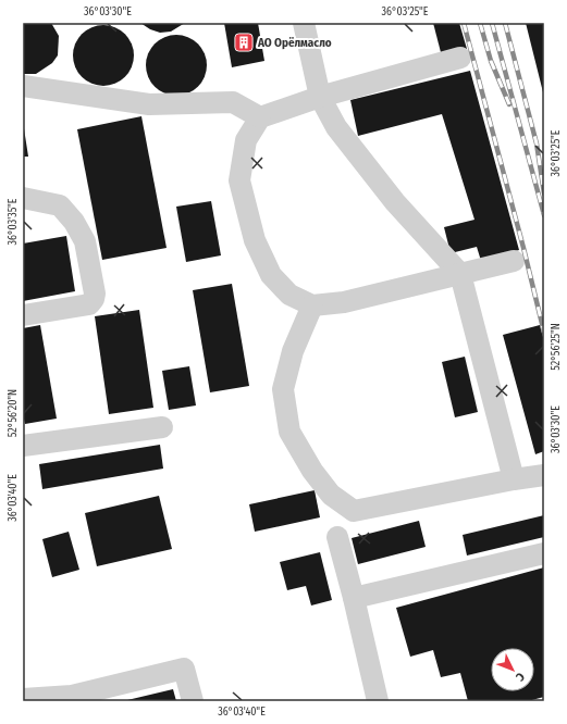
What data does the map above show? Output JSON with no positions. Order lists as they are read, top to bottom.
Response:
{
  "places": {
    "building": ["АО Орёлмасло"]
  },
  "north": "bottom right",
  "coordinates": [
    "36°03'30\"E",
    "36°03'25\"E",
    "36°03'35\"E",
    "52°56'25\"N",
    "52°56'20\"N",
    "36°03'40\"E"
  ]
}
